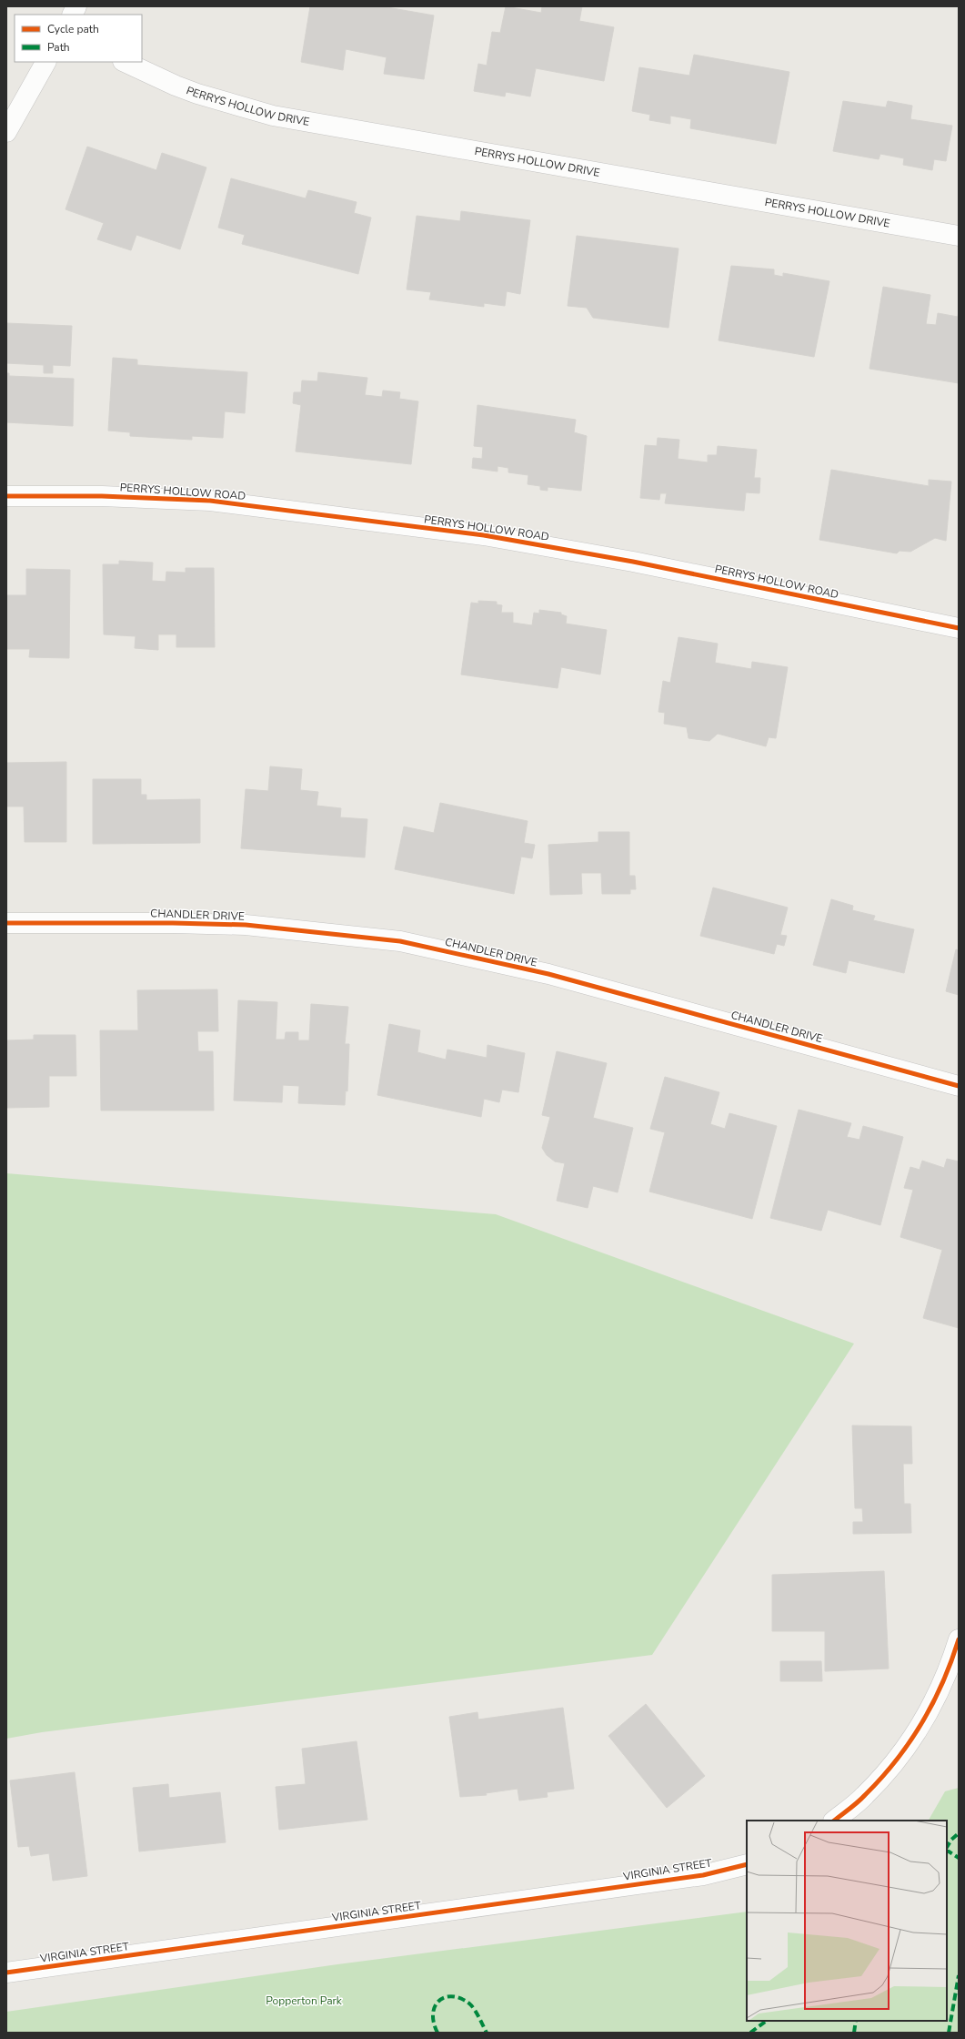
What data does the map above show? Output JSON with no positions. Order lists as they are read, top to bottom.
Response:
{
  "streets": {
    "street": [
      "PERRYS HOLLOW DRIVE",
      "PERRYS HOLLOW ROAD",
      "CHANDLER DRIVE",
      "VIRGINIA STREET"
    ]
  },
  "parks": ["Popperton Park"],
  "legend": ["Cycle path", "Path"]
}
